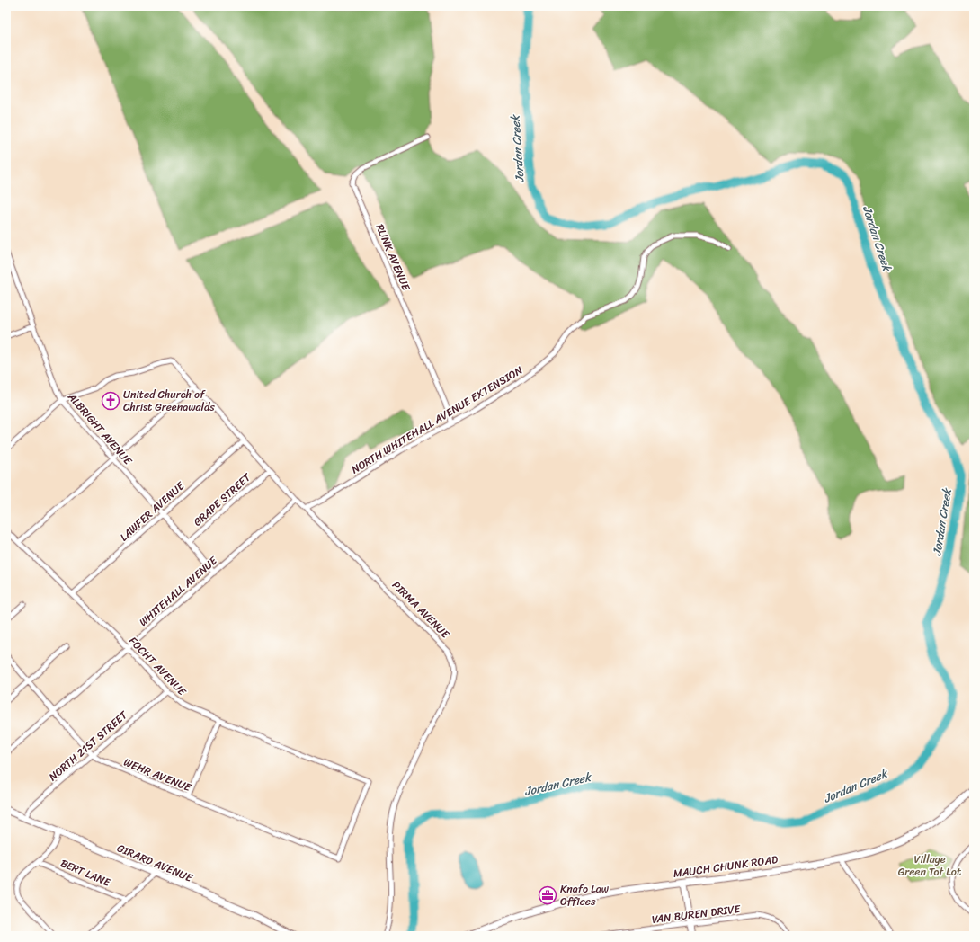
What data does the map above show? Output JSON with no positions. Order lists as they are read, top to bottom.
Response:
{
  "streets": {
    "main road": ["GIRARD AVENUE", "MAUCH CHUNK ROAD"],
    "street": [
      "RUNK AVENUE",
      "NORTH WHITEHALL AVENUE EXTENSION",
      "ALBRIGHT AVENUE",
      "GRAPE STREET",
      "LAWFER AVENUE",
      "WHITEHALL AVENUE",
      "PIRMA AVENUE",
      "FOCHT AVENUE",
      "NORTH 21ST STREET",
      "WEHR AVENUE",
      "BERT LANE",
      "VAN BUREN DRIVE"
    ]
  },
  "crossings": [
    ["RUNK AVENUE", "NORTH WHITEHALL AVENUE EXTENSION"],
    ["NORTH WHITEHALL AVENUE EXTENSION", "PIRMA AVENUE"],
    ["ALBRIGHT AVENUE", "GRAPE STREET"],
    ["ALBRIGHT AVENUE", "LAWFER AVENUE"],
    ["ALBRIGHT AVENUE", "WHITEHALL AVENUE"],
    ["ALBRIGHT AVENUE", "PIRMA AVENUE"],
    ["GRAPE STREET", "PIRMA AVENUE"],
    ["LAWFER AVENUE", "PIRMA AVENUE"],
    ["LAWFER AVENUE", "FOCHT AVENUE"],
    ["WHITEHALL AVENUE", "PIRMA AVENUE"],
    ["WHITEHALL AVENUE", "FOCHT AVENUE"],
    ["WHITEHALL AVENUE", "WEHR AVENUE"],
    ["FOCHT AVENUE", "NORTH 21ST STREET"],
    ["FOCHT AVENUE", "WEHR AVENUE"],
    ["NORTH 21ST STREET", "WEHR AVENUE"],
    ["NORTH 21ST STREET", "GIRARD AVENUE"]
  ],
  "water": ["Jordan Creek"],
  "parks": ["Village Green Tot Lot"],
  "places": {
    "church": ["United Church of Christ Greenawalds"],
    "office": ["Knafo Law Offices"]
  }
}
